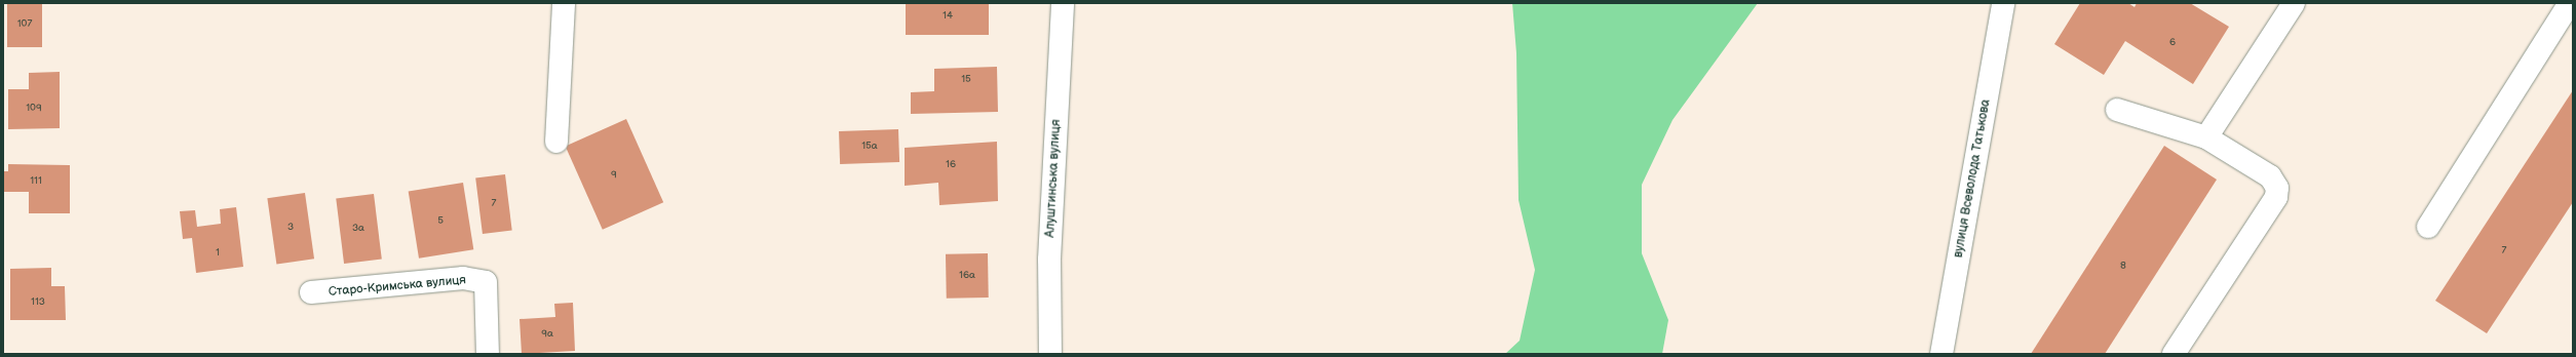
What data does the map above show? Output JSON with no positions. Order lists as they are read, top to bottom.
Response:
{
  "streets": {
    "street": ["Алуштинська вулиця", "вулиця Всеволода Татькова", "Старо-Кримська вулиця"]
  },
  "house_numbers": [
    "14",
    "107",
    "6",
    "15",
    "109",
    "15а",
    "16",
    "9",
    "111",
    "7",
    "5",
    "3",
    "3а",
    "7",
    "1",
    "8",
    "16а",
    "113",
    "9а"
  ]
}
